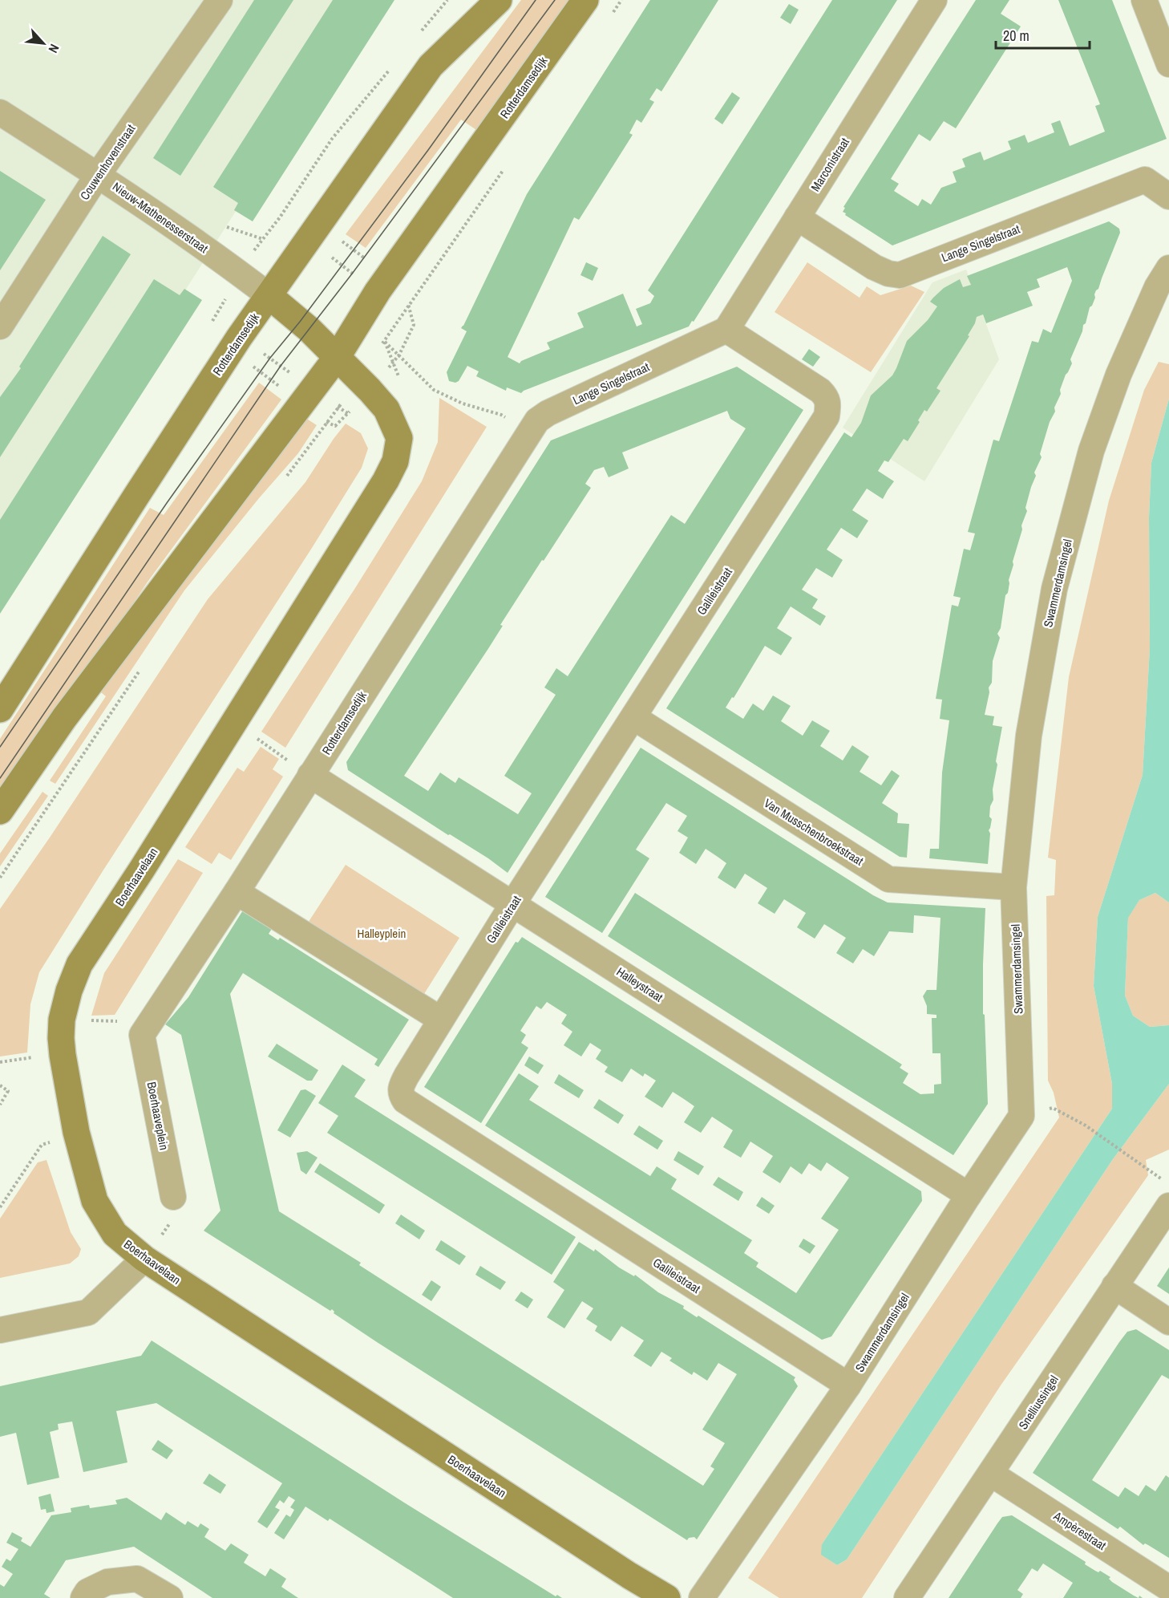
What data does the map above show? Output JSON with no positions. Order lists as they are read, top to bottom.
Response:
{
  "streets": {
    "main road": ["Rotterdamsedijk", "Boerhaavelaan"],
    "street": [
      "Couwenhovenstraat",
      "Marconistraat",
      "Nieuw-Mathenesserstraat",
      "Lange Singelstraat",
      "Swammerdamsingel",
      "Galileistraat",
      "Van Musschenbroekstraat",
      "Halleystraat",
      "Boerhaaveplein",
      "Snelliussingel",
      "Ampèrestraat"
    ]
  },
  "crossings": [
    ["Rotterdamsedijk", "Nieuw-Mathenesserstraat"],
    ["Rotterdamsedijk", "Lange Singelstraat"],
    ["Rotterdamsedijk", "Halleystraat"],
    ["Rotterdamsedijk", "Boerhaaveplein"],
    ["Couwenhovenstraat", "Nieuw-Mathenesserstraat"],
    ["Marconistraat", "Lange Singelstraat"],
    ["Marconistraat", "Galileistraat"],
    ["Lange Singelstraat", "Galileistraat"],
    ["Swammerdamsingel", "Galileistraat"],
    ["Swammerdamsingel", "Van Musschenbroekstraat"],
    ["Swammerdamsingel", "Halleystraat"],
    ["Galileistraat", "Van Musschenbroekstraat"],
    ["Galileistraat", "Halleystraat"],
    ["Snelliussingel", "Ampèrestraat"]
  ],
  "parks": ["Halleyplein"],
  "scale_bar": "20 m",
  "north": "bottom right"
}
